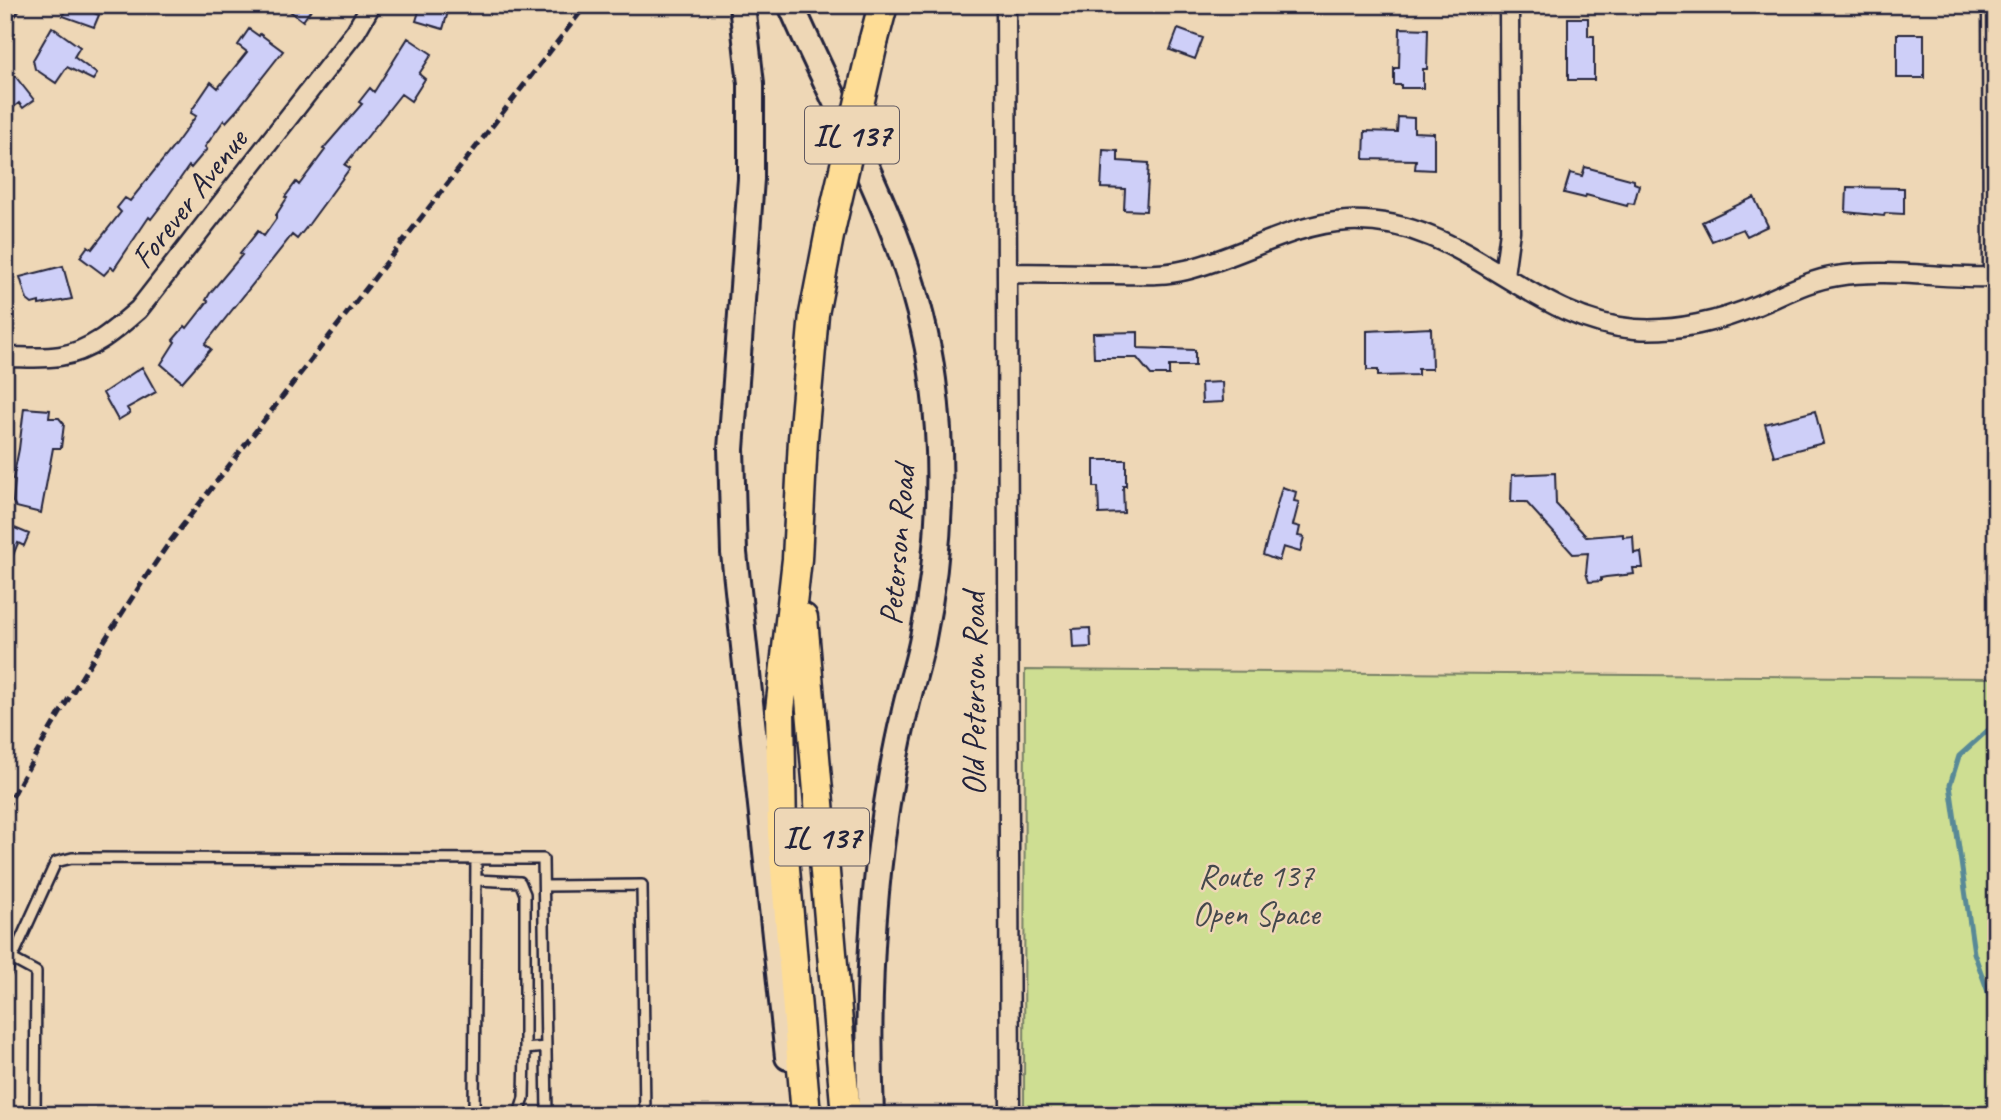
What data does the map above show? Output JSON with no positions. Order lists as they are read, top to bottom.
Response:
{
  "streets": {
    "main road": ["IL 137", "Peterson Road"],
    "street": ["Forever Avenue", "Old Peterson Road"]
  },
  "parks": ["Route 137 Open Space"]
}
